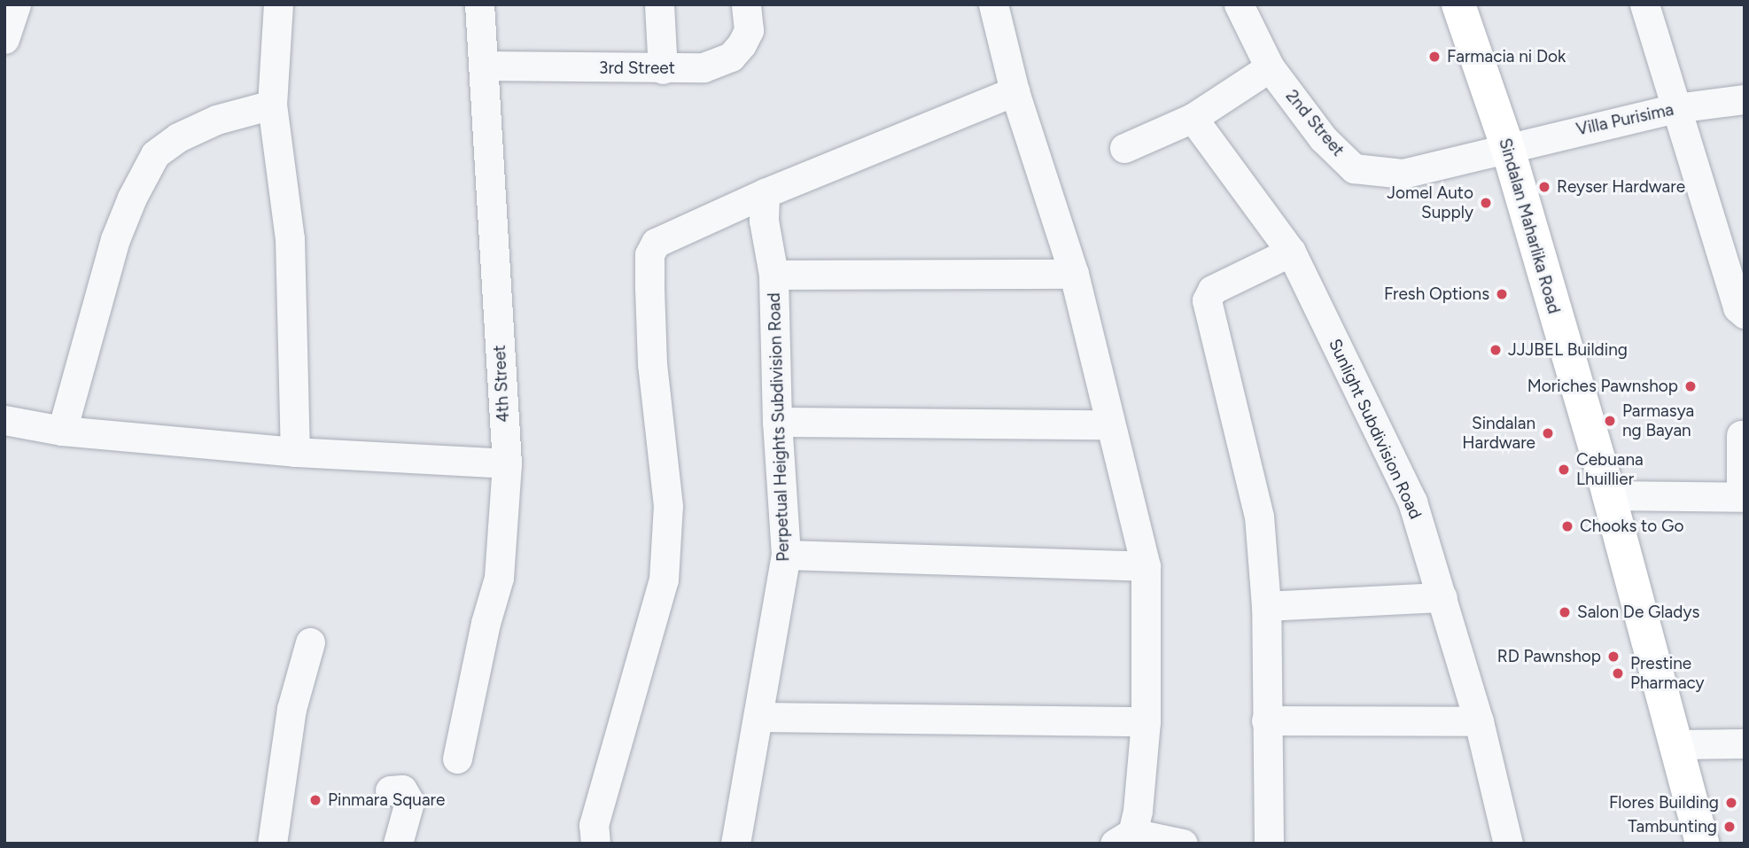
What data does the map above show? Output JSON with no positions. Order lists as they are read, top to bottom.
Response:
{
  "streets": {
    "main road": ["Sindalan Maharlika Road"],
    "street": [
      "3rd Street",
      "Villa Purisima",
      "2nd Street",
      "4th Street",
      "Perpetual Heights Subdivision Road",
      "Sunlight Subdivision Road"
    ]
  },
  "crossings": [
    ["3rd Street", "4th Street"],
    ["Villa Purisima", "2nd Street"],
    ["Villa Purisima", "Sindalan Maharlika Road"],
    ["2nd Street", "Sindalan Maharlika Road"]
  ],
  "places": [
    "Farmacia ni Dok",
    "Reyser Hardware",
    "Jomel Auto Supply",
    "Fresh Options",
    "JJJBEL Building",
    "Moriches Pawnshop",
    "Parmasya ng Bayan",
    "Sindalan Hardware",
    "Cebuana Lhuillier",
    "Chooks to Go",
    "Salon De Gladys",
    "RD Pawnshop",
    "Prestine Pharmacy",
    "Pinmara Square",
    "Flores Building",
    "Tambunting"
  ]
}
